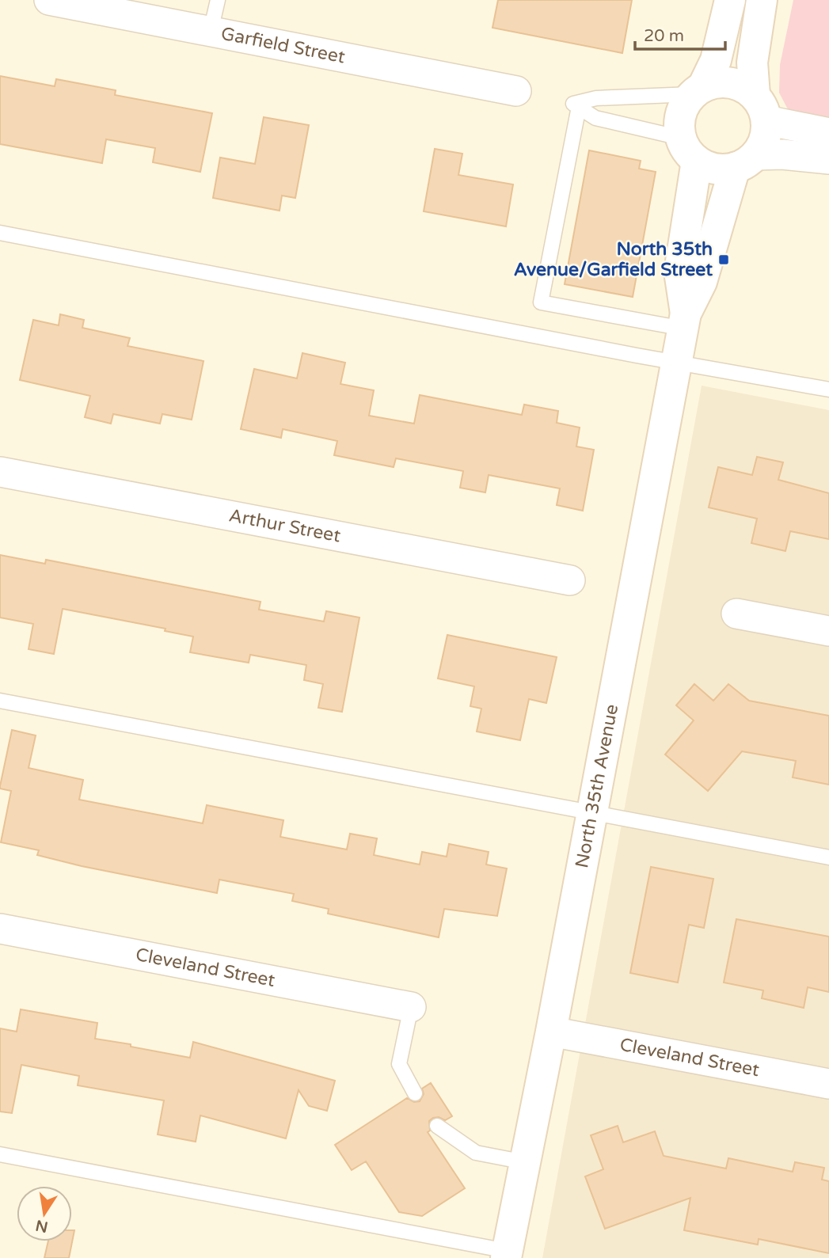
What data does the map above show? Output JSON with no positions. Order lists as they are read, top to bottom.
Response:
{
  "streets": {
    "street": [
      "Garfield Street",
      "Arthur Street",
      "North 35th Avenue",
      "Cleveland Street"
    ]
  },
  "crossings": [
    ["North 35th Avenue", "Cleveland Street"]
  ],
  "places": {
    "transit": ["North 35th Avenue/Garfield Street"]
  },
  "scale_bar": "20 m",
  "north": "bottom"
}
